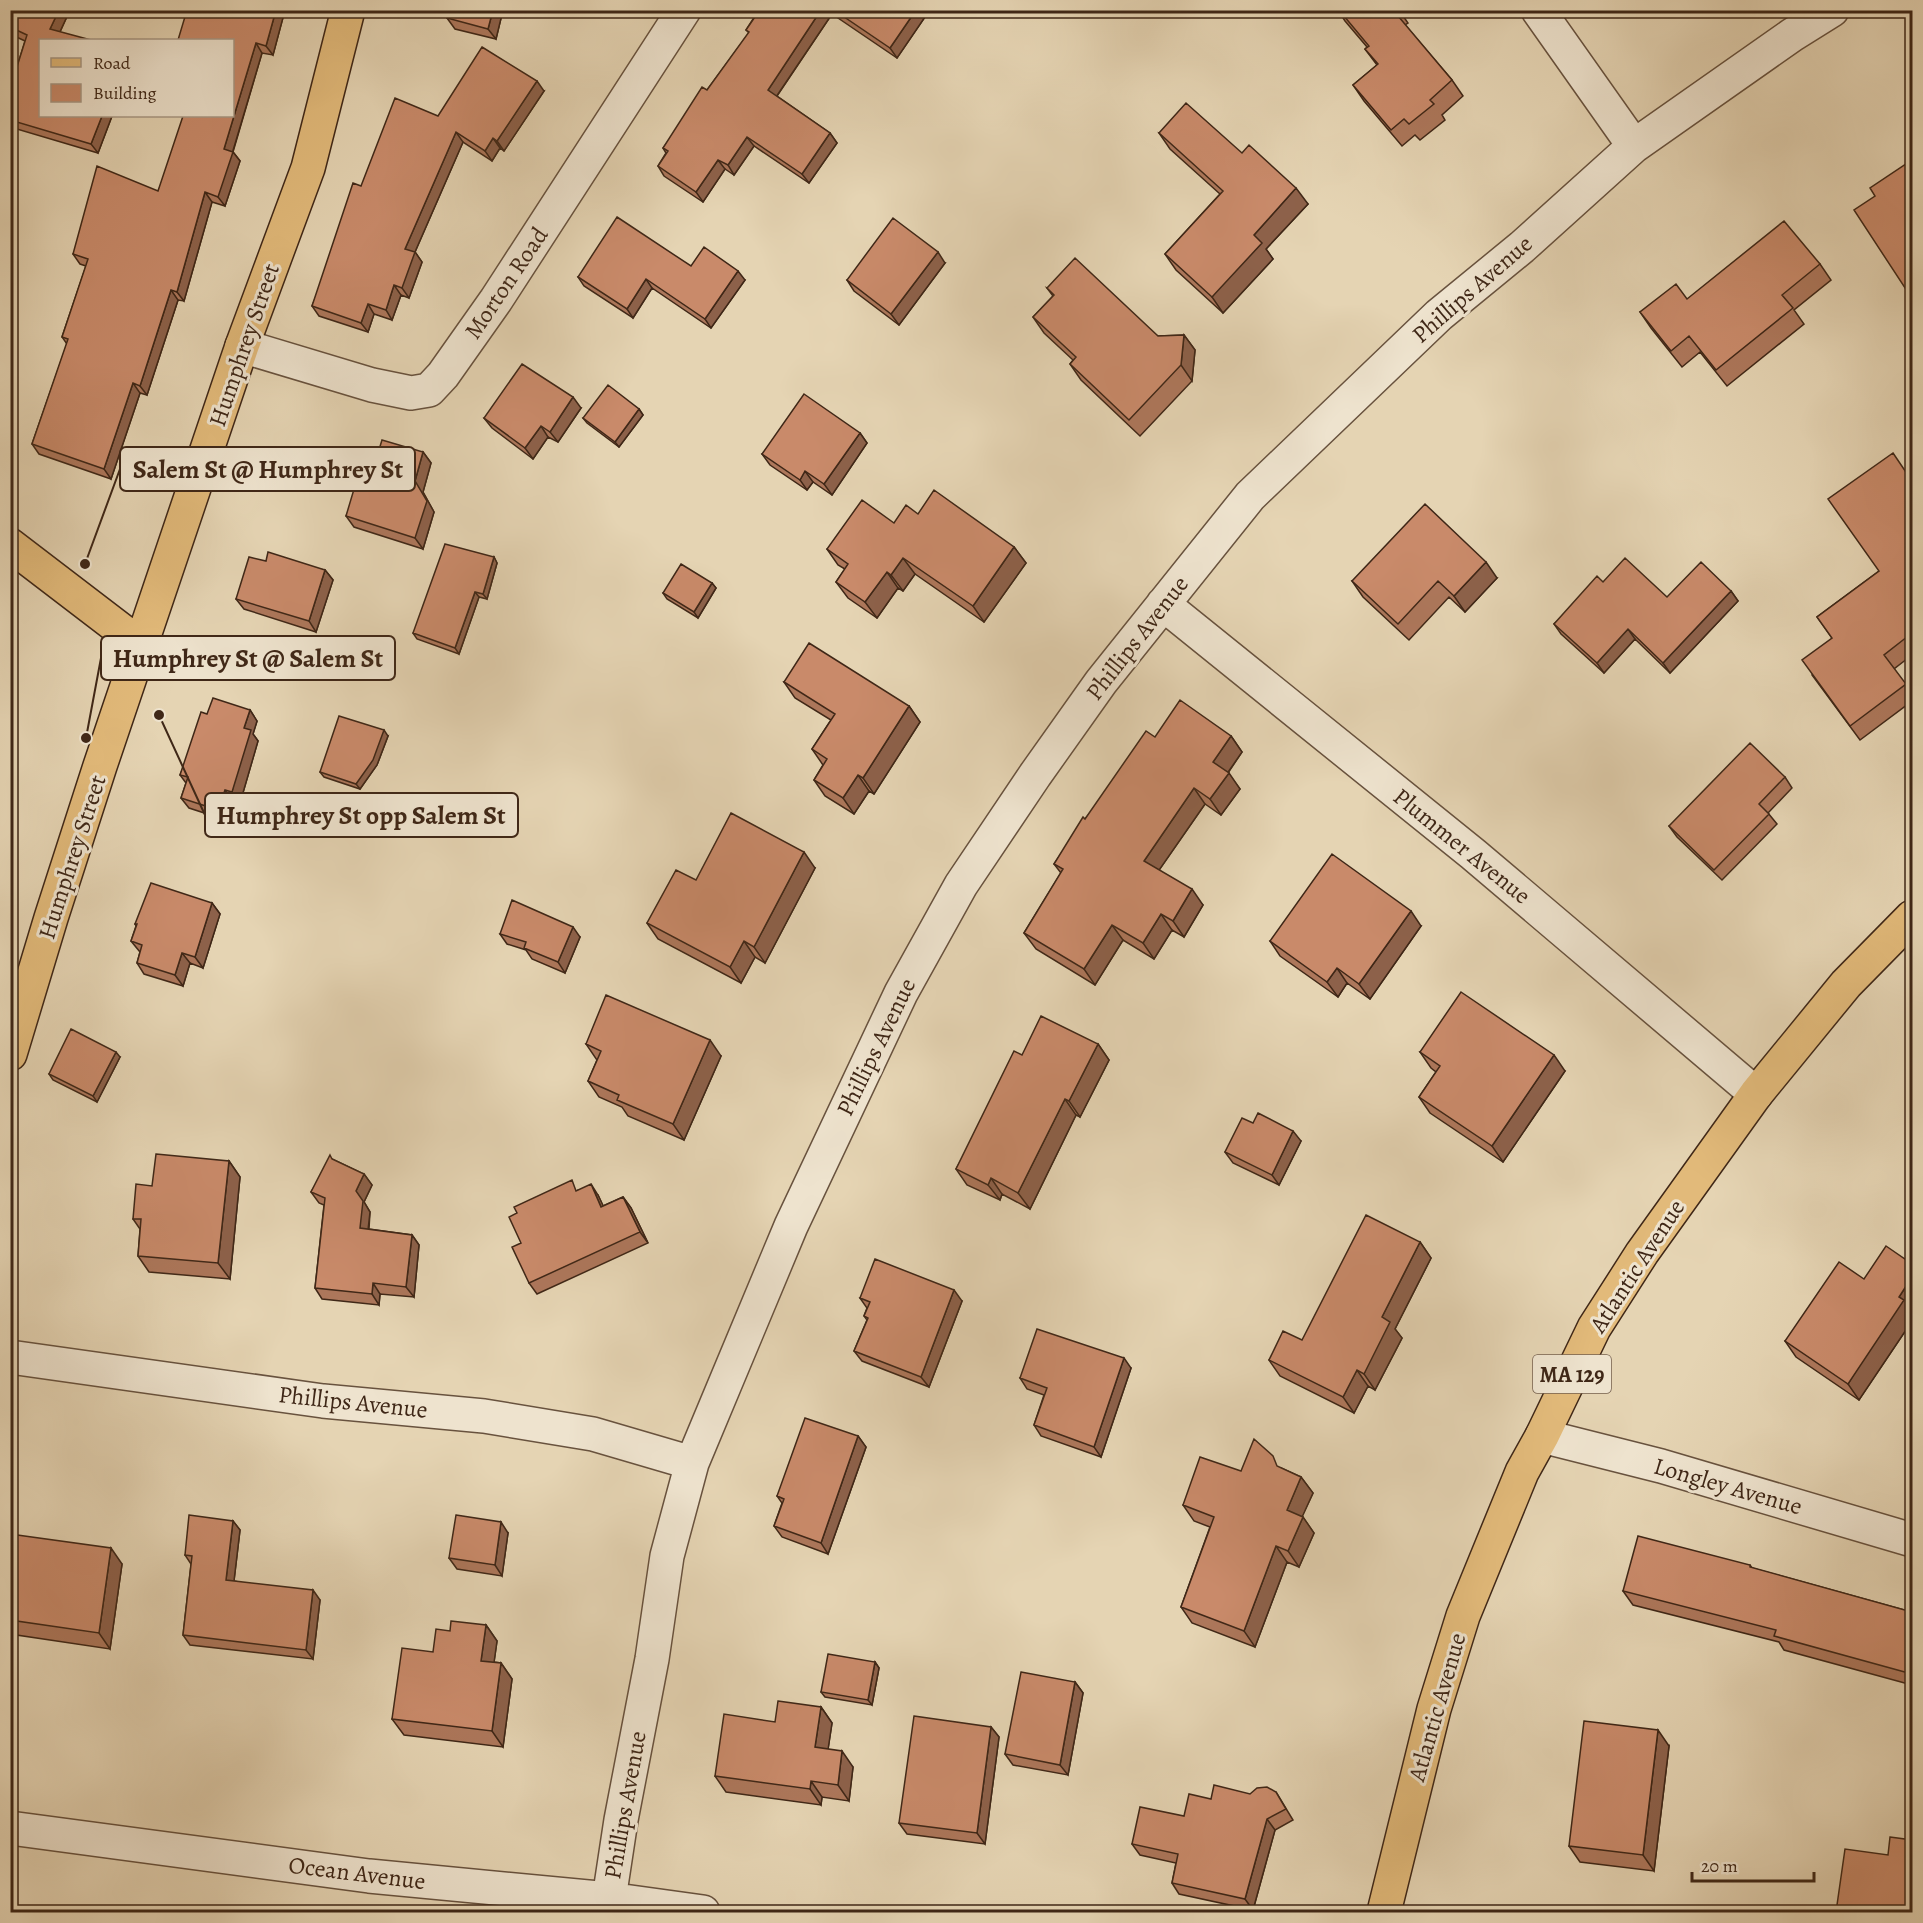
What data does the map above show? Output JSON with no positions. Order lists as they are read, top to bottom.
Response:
{
  "streets": {
    "main road": ["Humphrey Street", "Atlantic Avenue", "MA 129"],
    "street": [
      "Morton Road",
      "Phillips Avenue",
      "Plummer Avenue",
      "Longley Avenue",
      "Ocean Avenue"
    ]
  },
  "crossings": [
    ["Morton Road", "Humphrey Street"],
    ["Phillips Avenue", "Plummer Avenue"],
    ["Phillips Avenue", "Ocean Avenue"],
    ["Plummer Avenue", "Atlantic Avenue"],
    ["Atlantic Avenue", "Longley Avenue"]
  ],
  "places": ["Salem St @ Humphrey St", "Humphrey St opp Salem St", "Humphrey St @ Salem St"],
  "legend": ["Road", "Building"],
  "scale_bar": "20 m"
}
